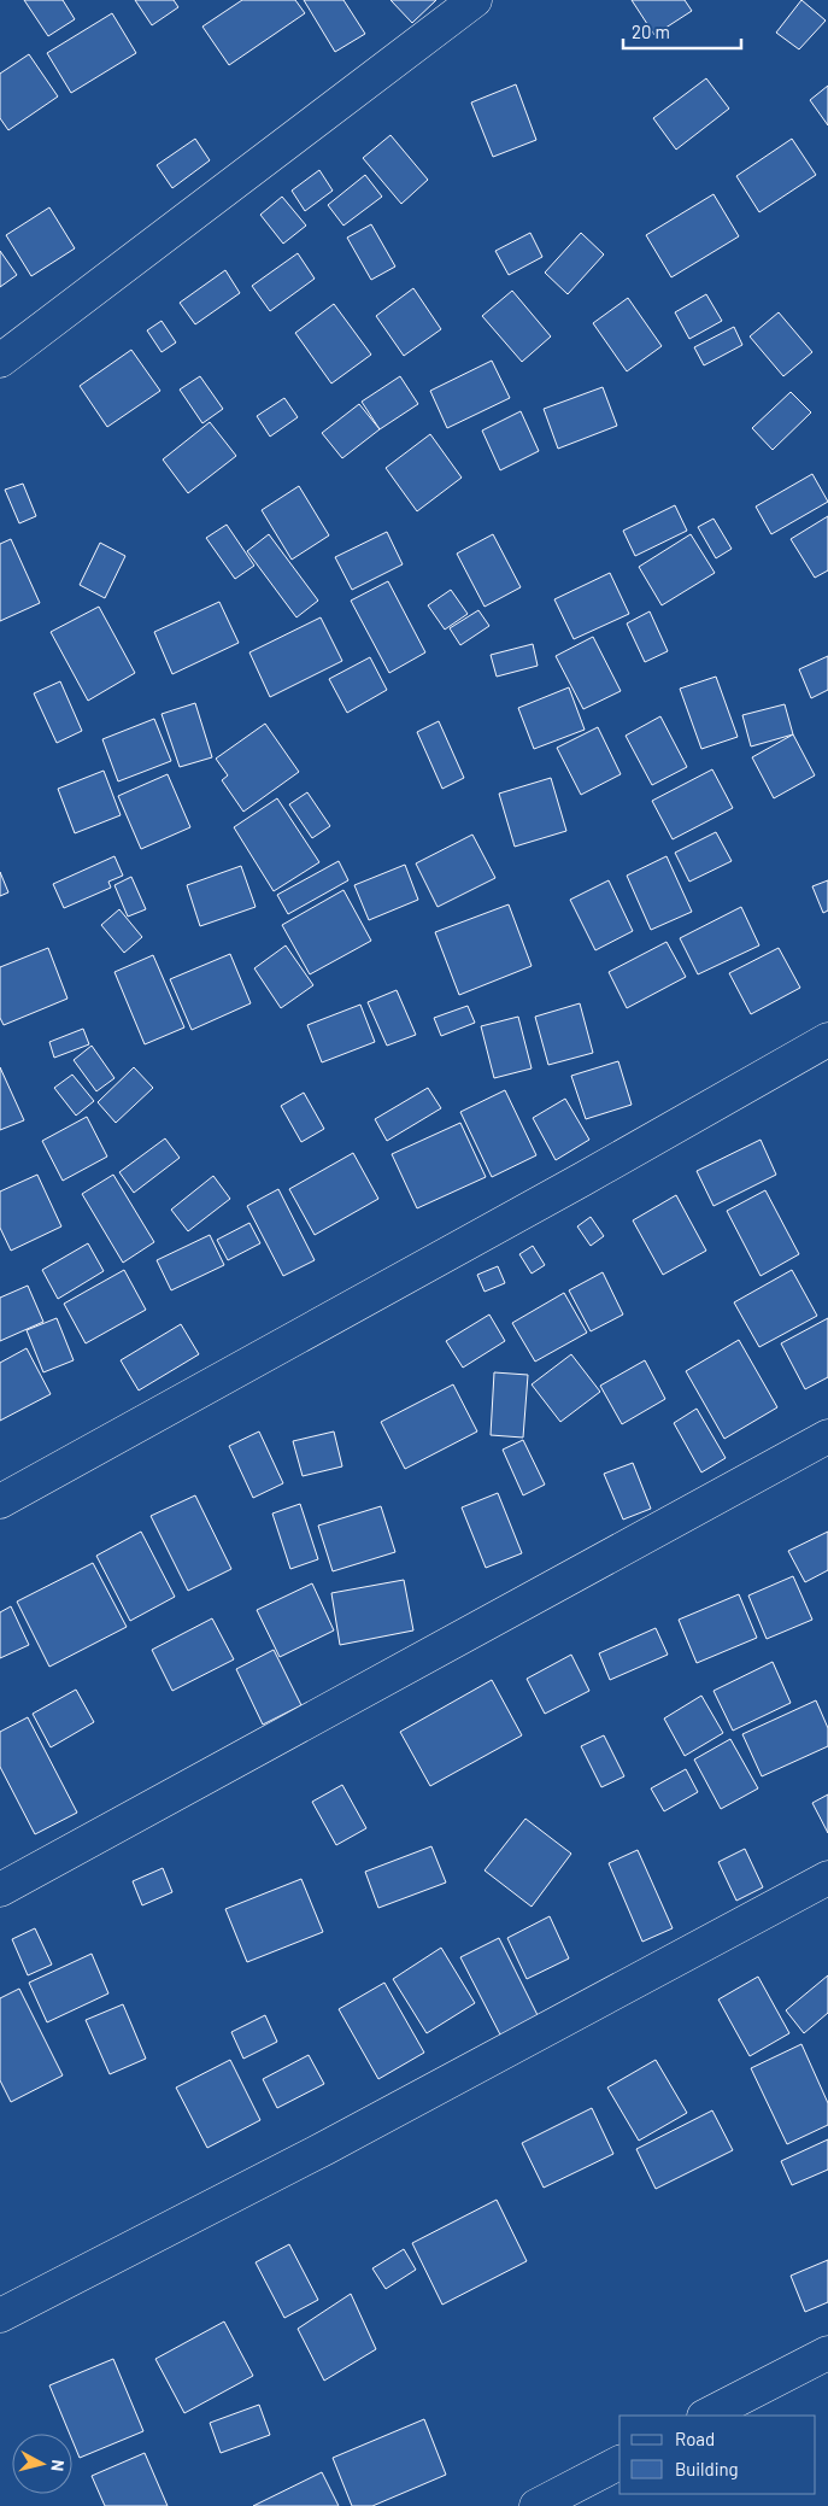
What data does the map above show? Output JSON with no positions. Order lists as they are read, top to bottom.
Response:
{
  "legend": ["Road", "Building"],
  "scale_bar": "20 m",
  "north": "right"
}
